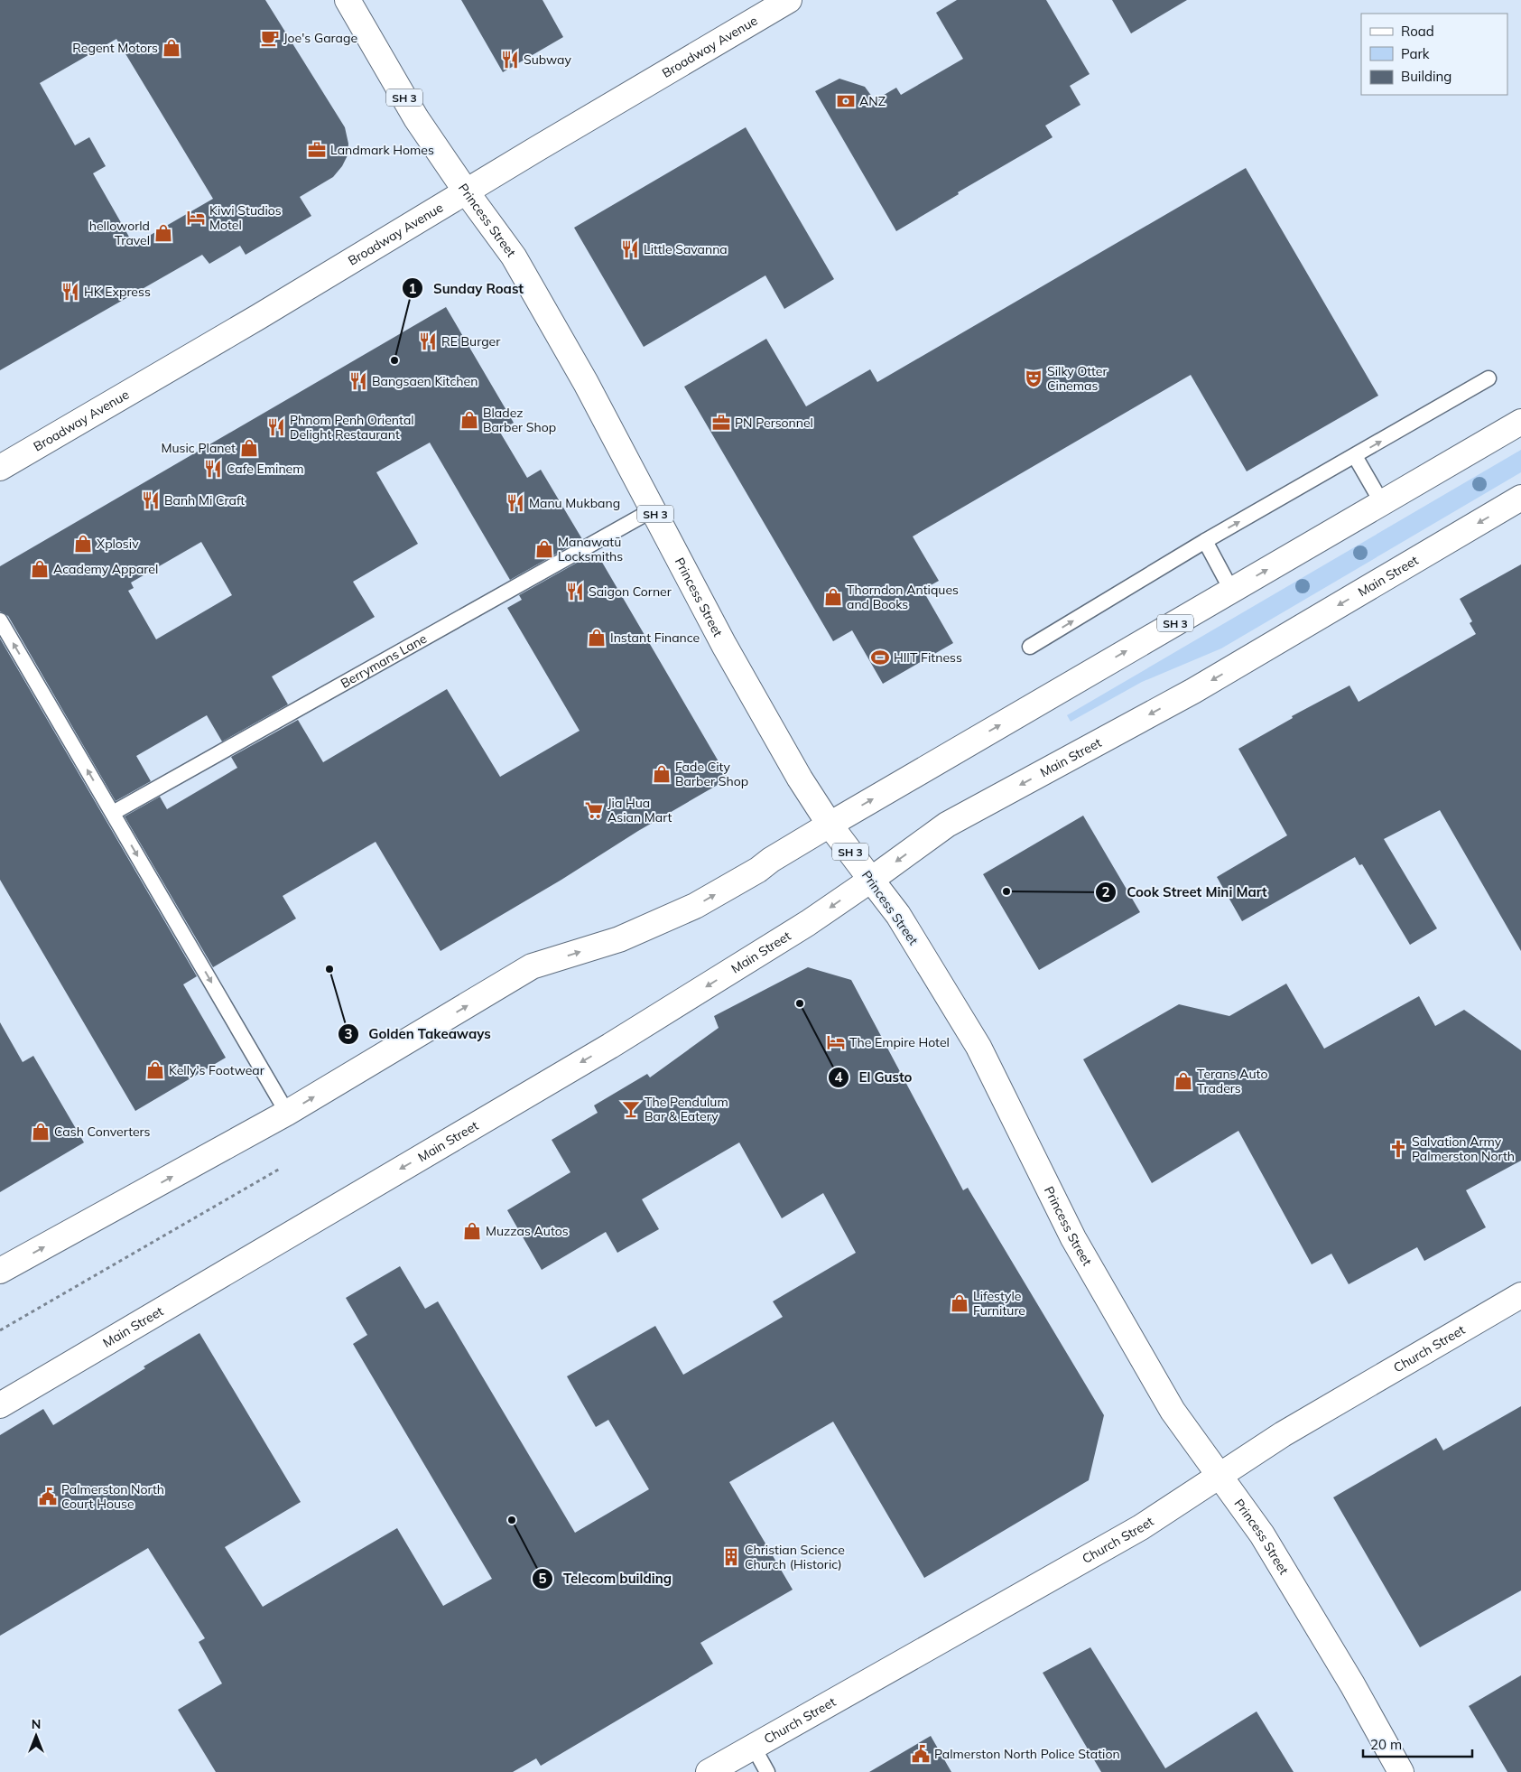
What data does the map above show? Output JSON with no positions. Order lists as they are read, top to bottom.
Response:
{
  "streets": {
    "main road": [
      "Broadway Avenue",
      "SH 3",
      "Princess Street",
      "Main Street",
      "Church Street"
    ],
    "lane": ["Berrymans Lane"]
  },
  "crossings": [
    ["Broadway Avenue", "Princess Street"],
    ["SH 3", "Princess Street"],
    ["Princess Street", "Main Street"],
    ["Princess Street", "Berrymans Lane"],
    ["Princess Street", "Church Street"]
  ],
  "places": {
    "cafe": ["Joe's Garage"],
    "shop": [
      "Regent Motors",
      "helloworld Travel",
      "Bladez Barber Shop",
      "Music Planet",
      "Xplosiv",
      "Manawatū Locksmiths",
      "Academy Apparel",
      "Thorndon Antiques and Books",
      "Instant Finance",
      "Fade City Barber Shop",
      "Kelly's Footwear",
      "Terans Auto Traders",
      "Cash Converters",
      "Muzzas Autos",
      "Lifestyle Furniture"
    ],
    "restaurant": [
      "Subway",
      "Little Savanna",
      "HK Express",
      "RE Burger",
      "Bangsaen Kitchen",
      "Phnom Penh Oriental Delight Restaurant",
      "Cafe Eminem",
      "Banh Mi Craft",
      "Manu Mukbang",
      "Saigon Corner"
    ],
    "bank": ["ANZ"],
    "office": ["Landmark Homes", "PN Personnel"],
    "hotel": ["Kiwi Studios Motel", "The Empire Hotel"],
    "other": [
      "Sunday Roast",
      "Cook Street Mini Mart",
      "Golden Takeaways",
      "El Gusto",
      "Telecom building"
    ],
    "theatre": ["Silky Otter Cinemas"],
    "sports": ["HIIT Fitness"],
    "supermarket": ["Jia Hua Asian Mart"],
    "bar": ["The Pendulum Bar & Eatery"],
    "church": ["Salvation Army Palmerston North"],
    "public building": ["Palmerston North Court House", "Palmerston North Police Station"],
    "building": ["Christian Science Church (Historic)"]
  },
  "legend": ["Road", "Park", "Building"],
  "scale_bar": "20 m",
  "north": "top"
}
